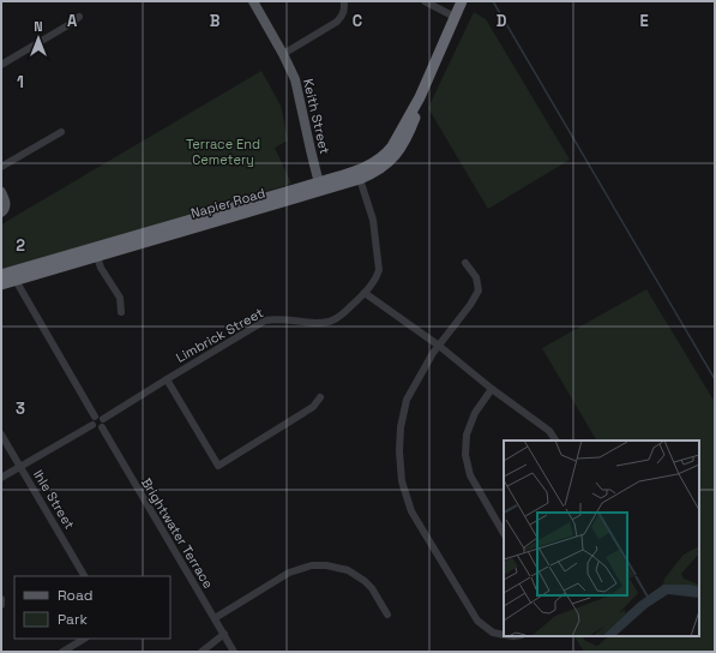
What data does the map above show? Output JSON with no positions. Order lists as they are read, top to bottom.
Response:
{
  "streets": {
    "highway": ["Napier Road"],
    "main road": ["Keith Street"],
    "street": ["Limbrick Street", "Ihle Street", "Brightwater Terrace"]
  },
  "crossings": [
    ["Keith Street", "Napier Road"],
    ["Napier Road", "Limbrick Street"],
    ["Limbrick Street", "Brightwater Terrace"]
  ],
  "parks": ["Terrace End Cemetery"],
  "legend": ["Road", "Park"],
  "north": "top",
  "grid": {
    "columns": [
      "A",
      "B",
      "C",
      "D",
      "E"
    ],
    "rows": ["1", "2", "3"]
  }
}
